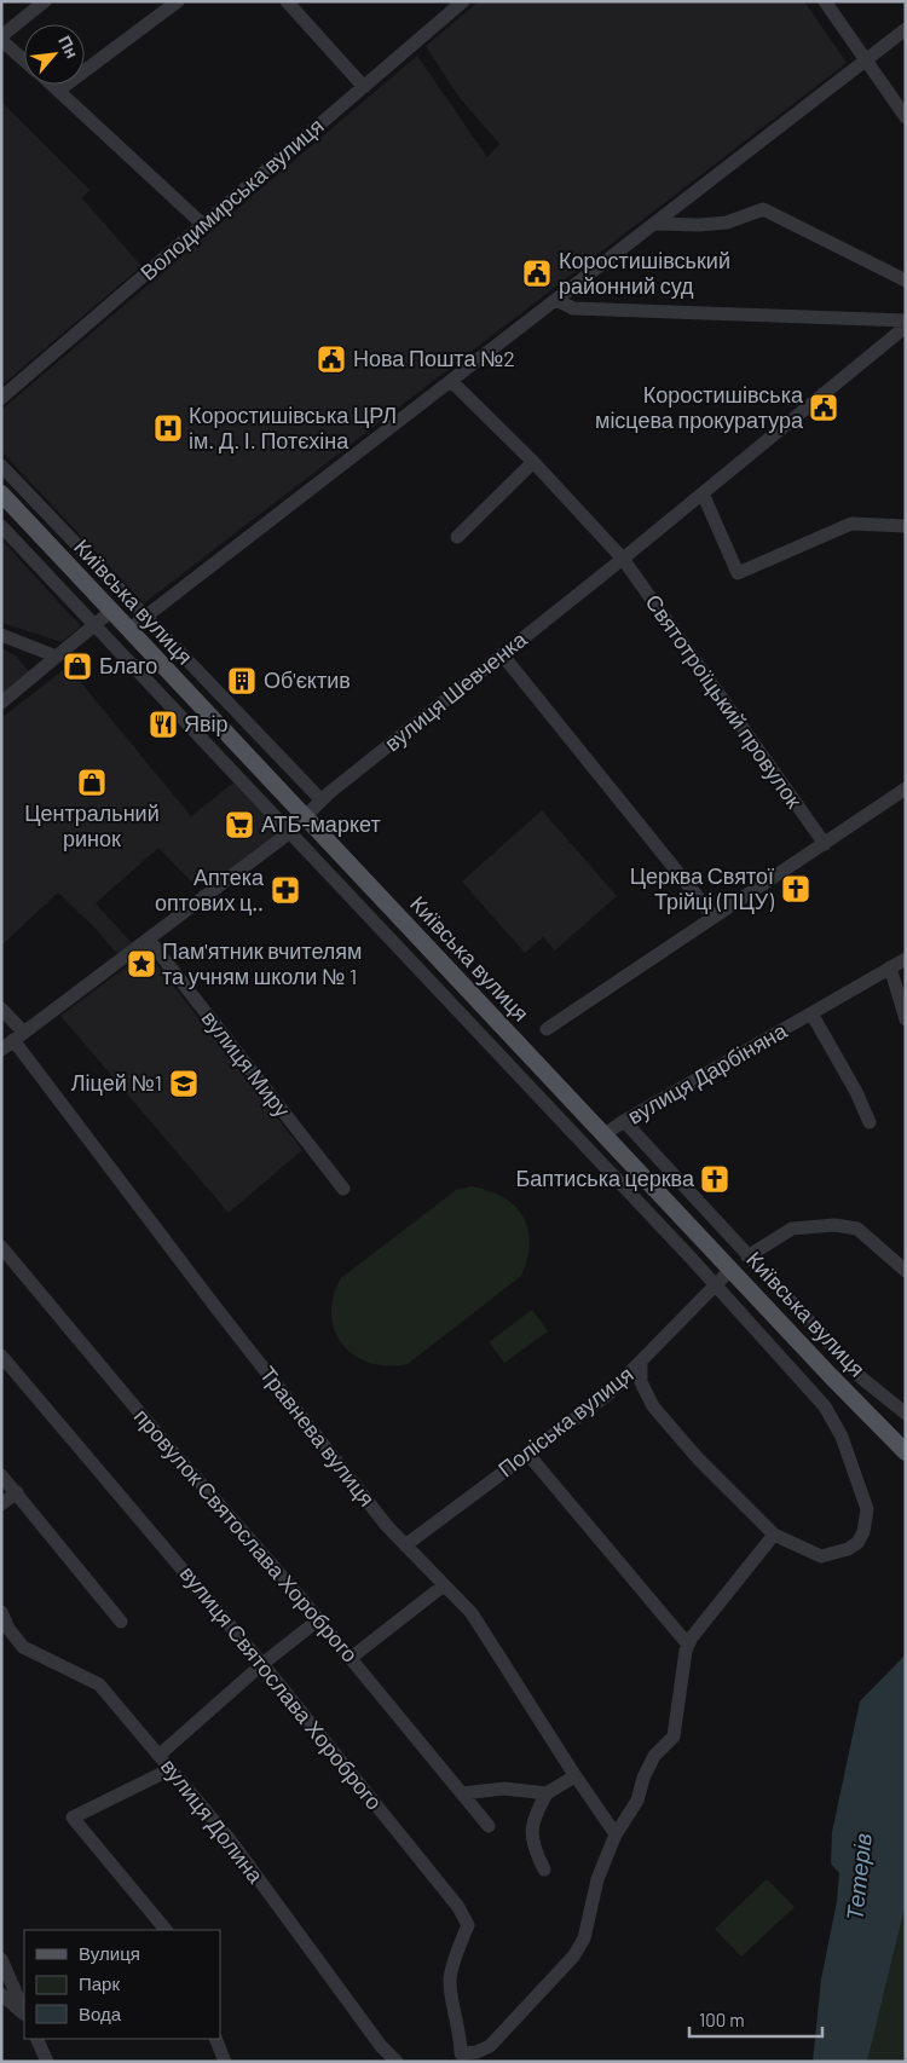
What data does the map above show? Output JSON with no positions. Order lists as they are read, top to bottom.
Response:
{
  "streets": {
    "main road": ["Київська вулиця"],
    "street": [
      "Володимирська вулиця",
      "вулиця Шевченка",
      "Святотроїцький провулок",
      "вулиця Миру",
      "вулиця Дарбіняна",
      "Поліська вулиця",
      "Травнева вулиця",
      "провулок Святослава Хороброго",
      "вулиця Святослава Хороброго",
      "вулиця Долина"
    ]
  },
  "crossings": [
    ["Київська вулиця", "вулиця Шевченка"],
    ["Київська вулиця", "вулиця Дарбіняна"],
    ["Київська вулиця", "Поліська вулиця"],
    ["вулиця Шевченка", "Святотроїцький провулок"],
    ["вулиця Шевченка", "вулиця Миру"],
    ["вулиця Шевченка", "Травнева вулиця"],
    ["Поліська вулиця", "Травнева вулиця"]
  ],
  "water": ["Тетерів"],
  "places": {
    "public building": ["Коростишівський районний суд", "Нова Пошта №2", "Коростишівська місцева прокуратура"],
    "hospital": ["Коростишівська ЦРЛ ім. Д. І. Потєхіна"],
    "shop": ["Благо", "Центральний ринок"],
    "building": ["Об'єктив"],
    "restaurant": ["Явір"],
    "supermarket": ["АТБ-маркет"],
    "church": ["Церква Святої Трійці (ПЦУ)", "Баптиська церква"],
    "pharmacy": ["Аптека оптових ц‥"],
    "place": ["Пам'ятник вчителям та учням школи № 1"],
    "school or university": ["Ліцей №1"]
  },
  "legend": ["Вулиця", "Парк", "Вода"],
  "scale_bar": "100 m",
  "north": "top right"
}
